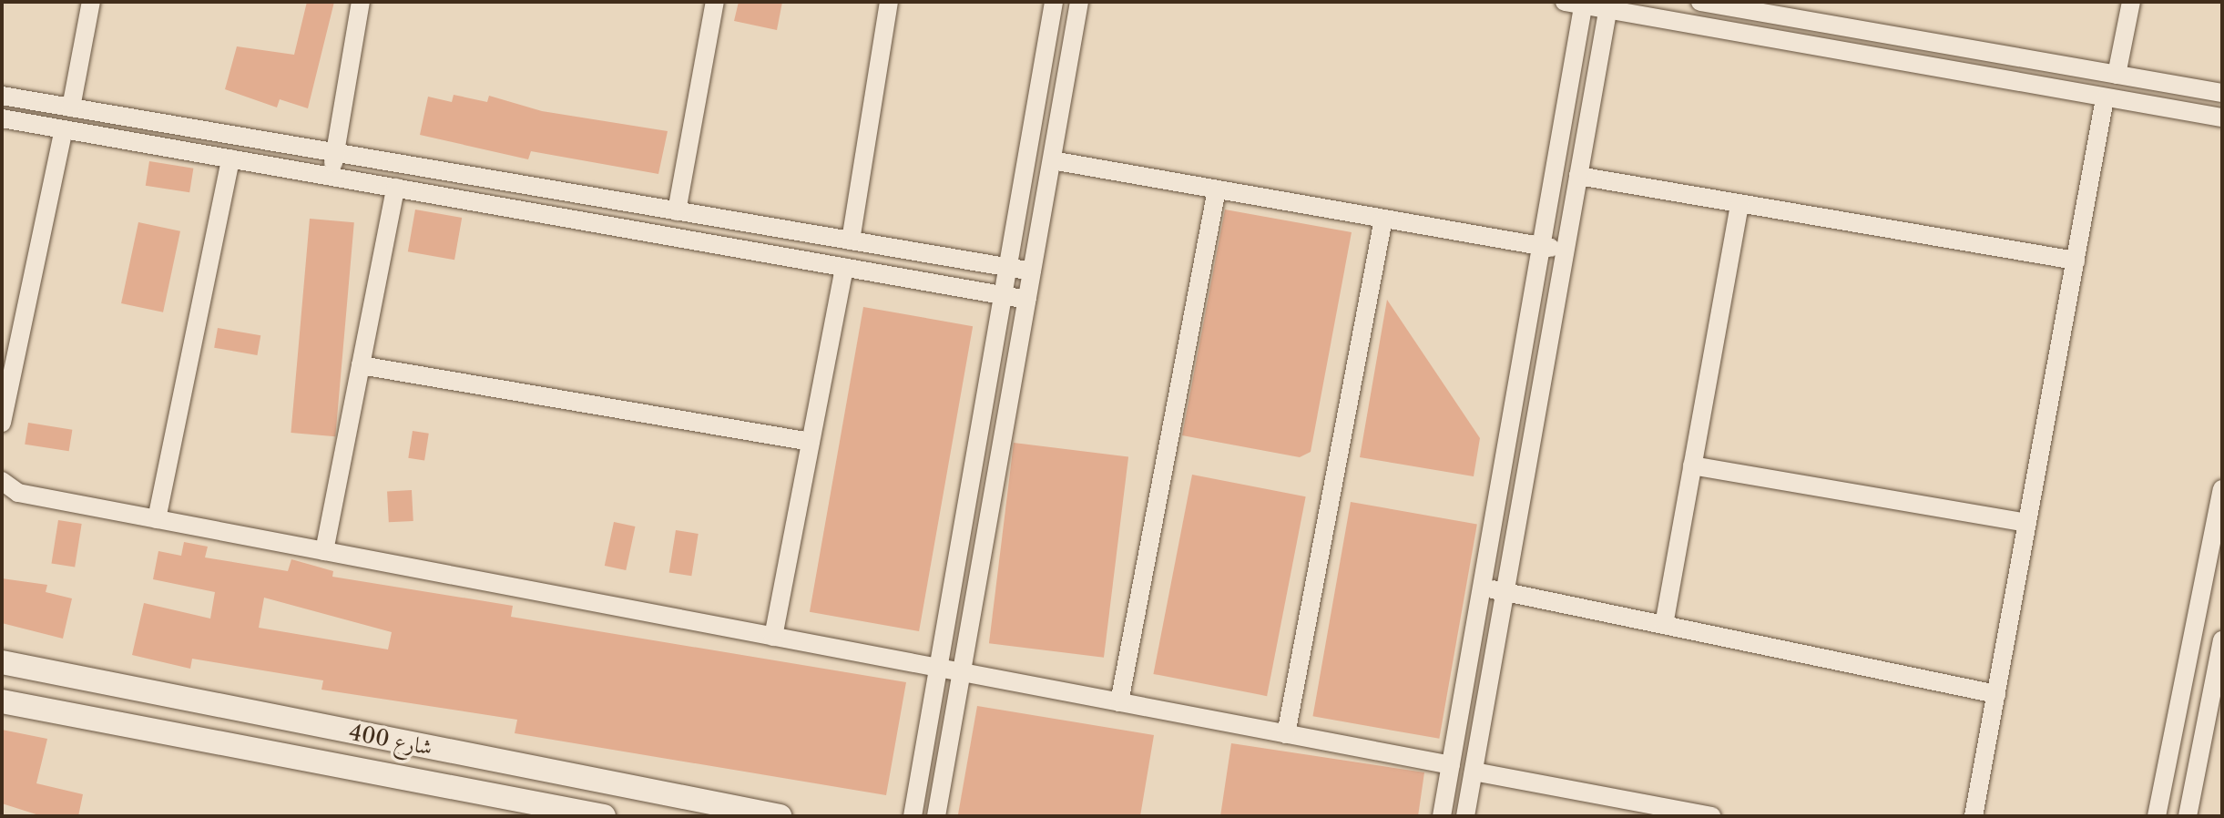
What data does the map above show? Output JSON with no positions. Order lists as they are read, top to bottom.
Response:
{
  "streets": {
    "street": ["شارع 400"]
  }
}
